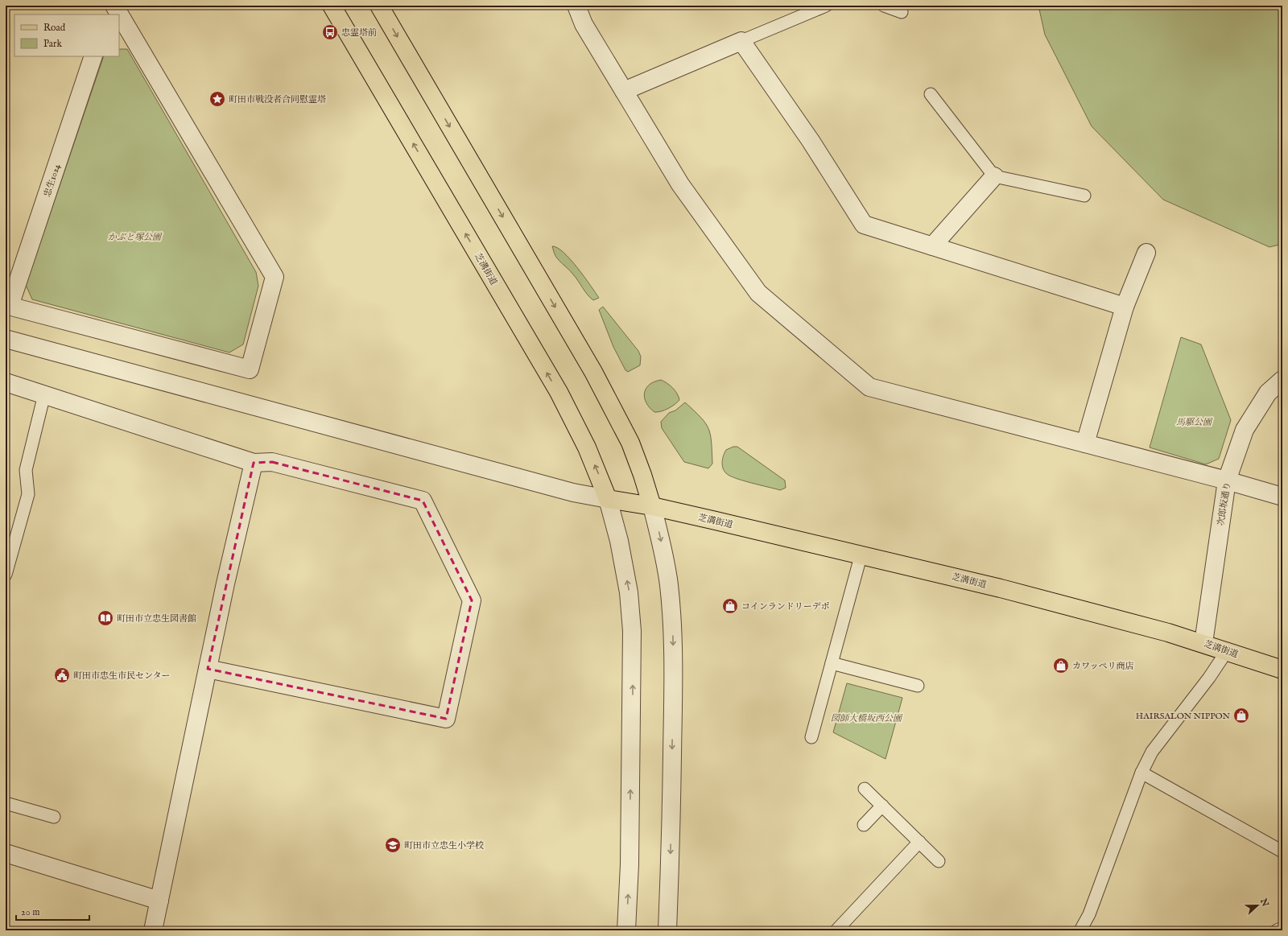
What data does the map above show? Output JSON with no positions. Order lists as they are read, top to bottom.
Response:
{
  "streets": {
    "main road": ["芝溝街道"],
    "street": ["忠生1024", "次郎坂通り"]
  },
  "crossings": [
    ["芝溝街道", "次郎坂通り"]
  ],
  "parks": ["かぶと塚公園", "馬駆公園", "図師大橋坂西公園"],
  "places": {
    "bus stop": ["忠霊塔前"],
    "place": ["町田市戦没者合同慰霊塔"],
    "shop": ["コインランドリーデポ", "カワッペリ商店", "HAIRSALON NIPPON"],
    "library": ["町田市立忠生図書館"],
    "public building": ["町田市忠生市民センター"],
    "school or university": ["町田市立忠生小学校"]
  },
  "legend": ["Road", "Park"],
  "scale_bar": "20 m",
  "north": "right"
}
